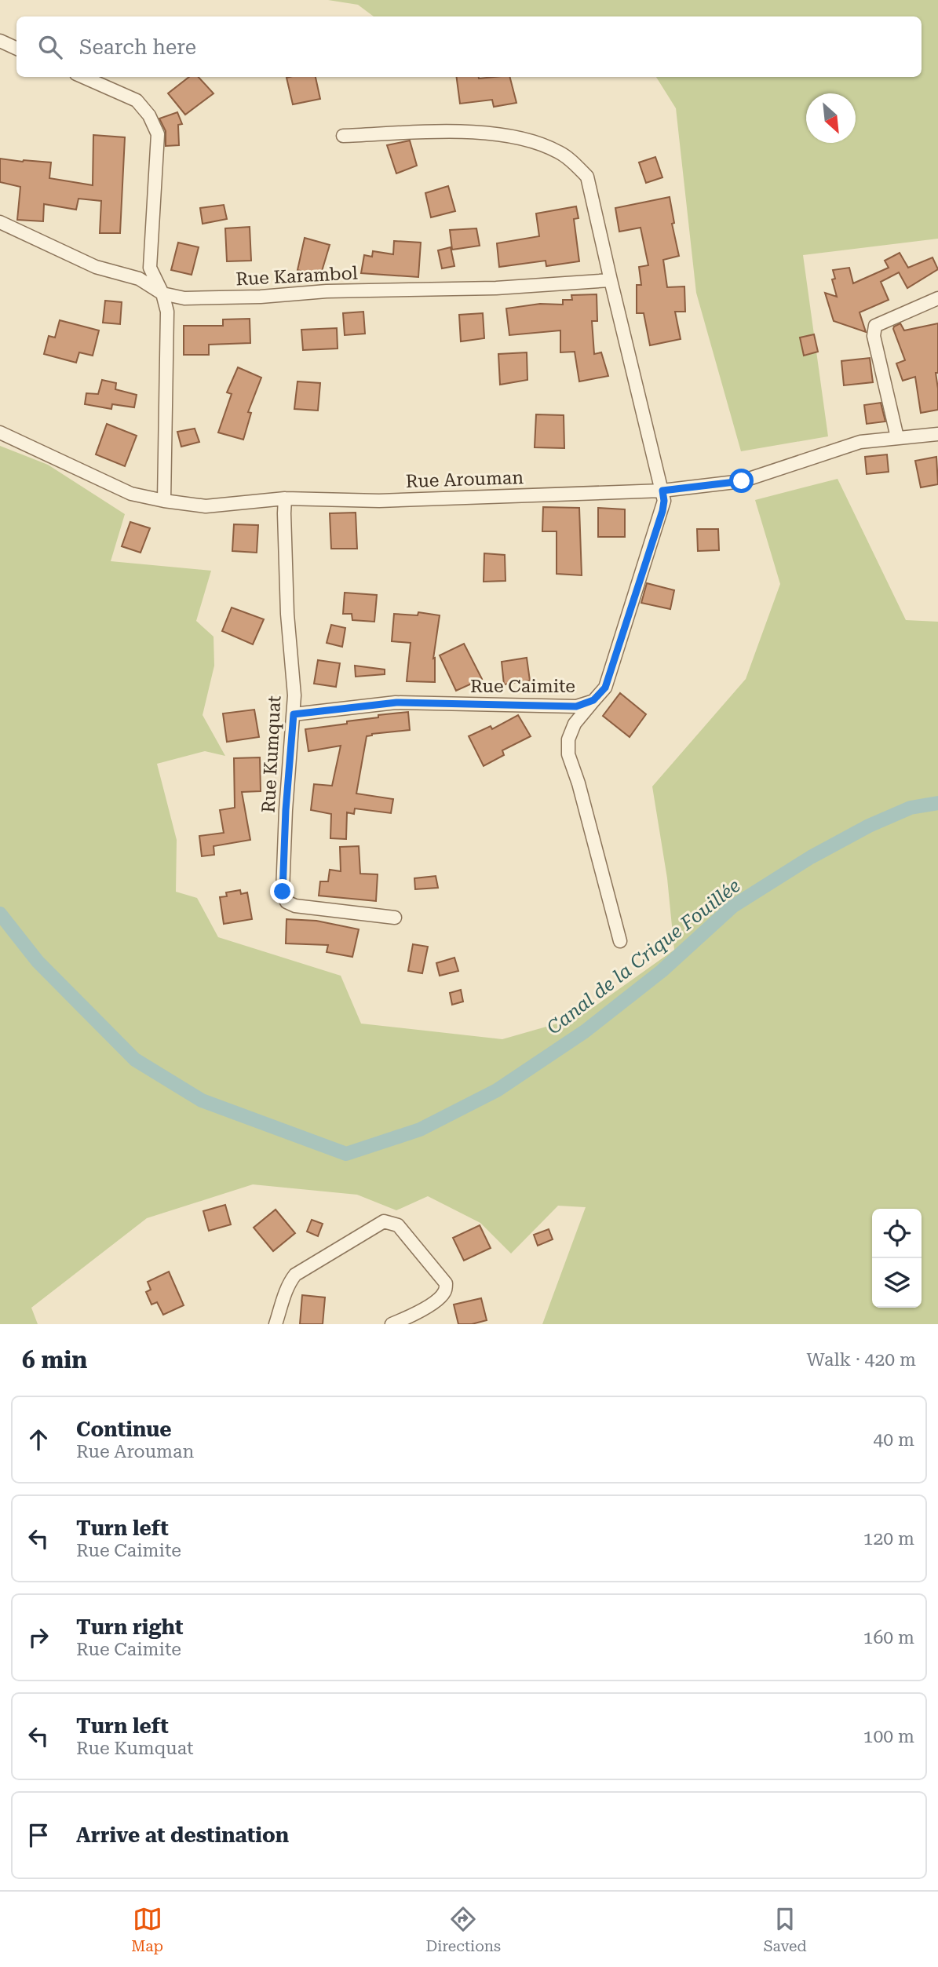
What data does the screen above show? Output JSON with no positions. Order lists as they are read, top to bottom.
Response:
{
  "streets": {
    "street": [
      "Rue Karambol",
      "Rue Arouman",
      "Rue Caimite",
      "Rue Kumquat"
    ]
  },
  "crossings": [
    ["Rue Karambol", "Rue Caimite"],
    ["Rue Arouman", "Rue Caimite"],
    ["Rue Arouman", "Rue Kumquat"],
    ["Rue Caimite", "Rue Kumquat"]
  ],
  "water": ["Canal de la Crique Fouillée"],
  "north": "bottom right",
  "page": {
    "search": "Search here",
    "heading": ["6 min", "Walk · 420 m"],
    "list": [
      ["Continue", "Rue Arouman", "40 m"],
      ["Turn left", "Rue Caimite", "120 m"],
      ["Turn right", "Rue Caimite", "160 m"],
      ["Turn left", "Rue Kumquat", "100 m"],
      "Arrive at destination"
    ],
    "nav": ["Map", "Directions", "Saved"]
  }
}
